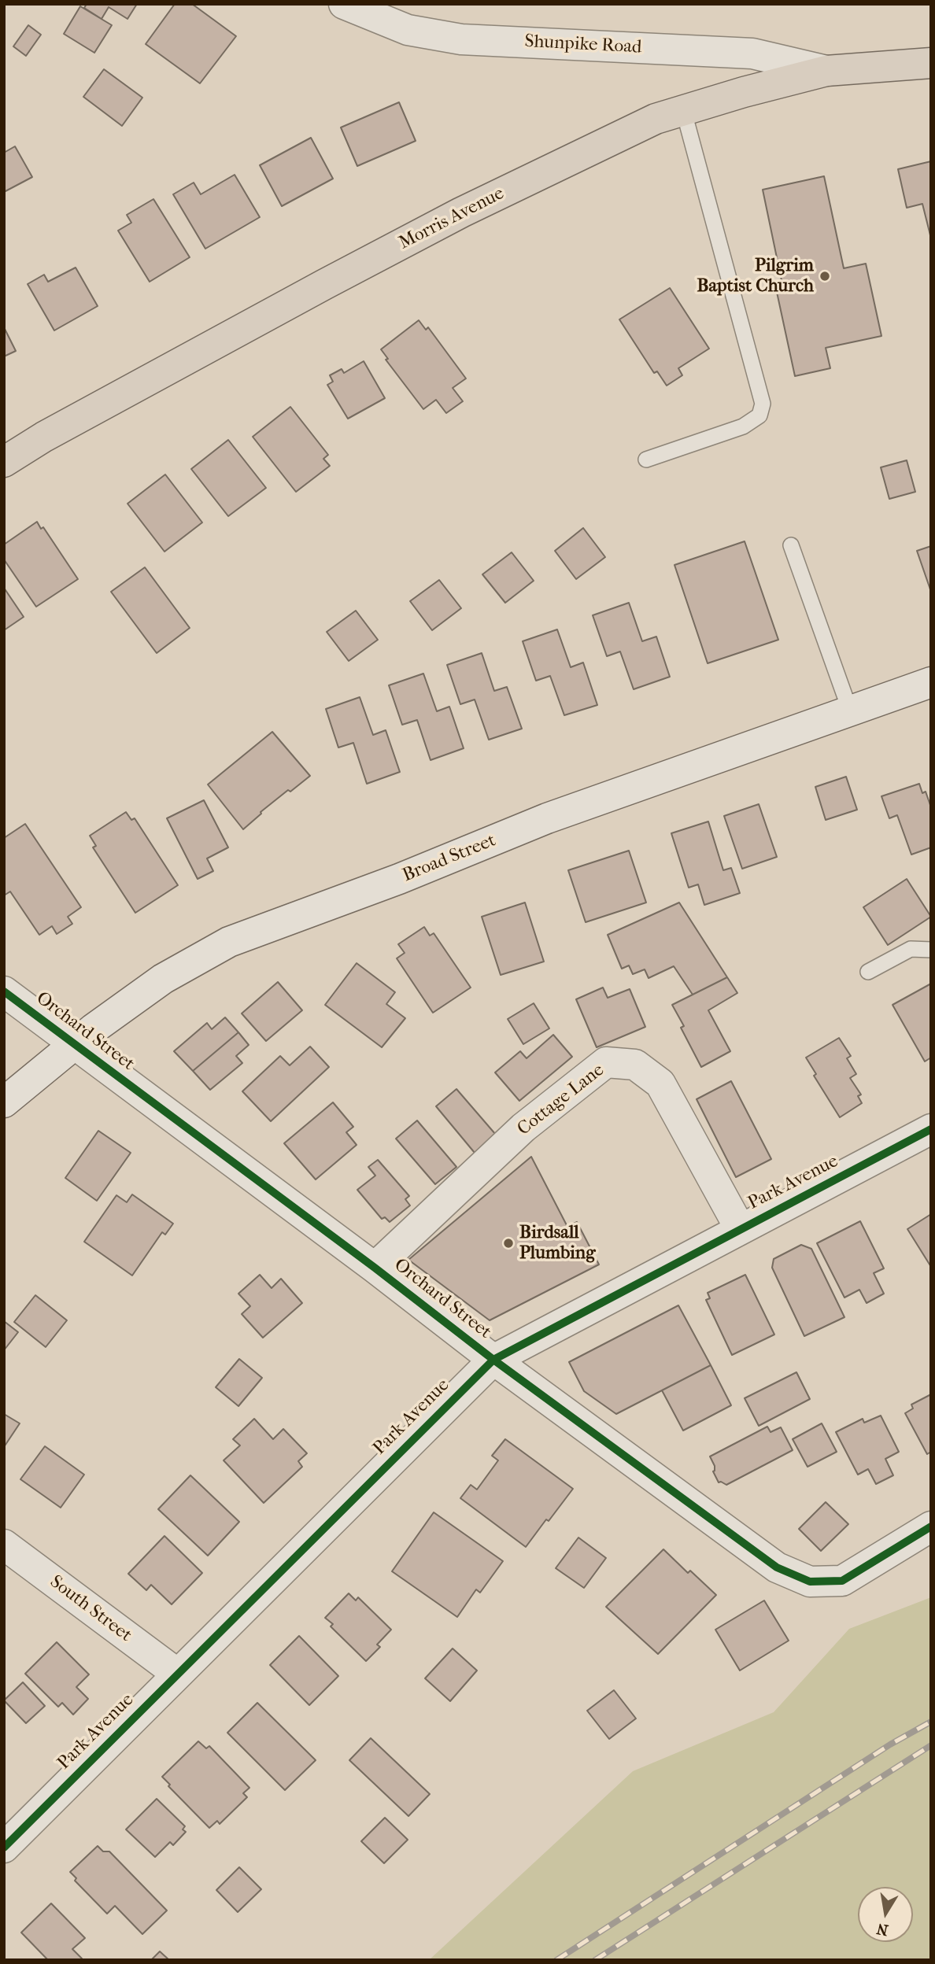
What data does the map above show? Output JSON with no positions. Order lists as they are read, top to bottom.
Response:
{
  "streets": {
    "main road": ["Morris Avenue"],
    "street": [
      "Shunpike Road",
      "Broad Street",
      "Orchard Street",
      "Cottage Lane",
      "Park Avenue",
      "South Street"
    ]
  },
  "crossings": [
    ["Shunpike Road", "Morris Avenue"],
    ["Broad Street", "Orchard Street"],
    ["Orchard Street", "Cottage Lane"],
    ["Orchard Street", "Park Avenue"],
    ["Cottage Lane", "Park Avenue"],
    ["Park Avenue", "South Street"]
  ],
  "places": ["Pilgrim Baptist Church", "Birdsall Plumbing"],
  "north": "bottom"
}
